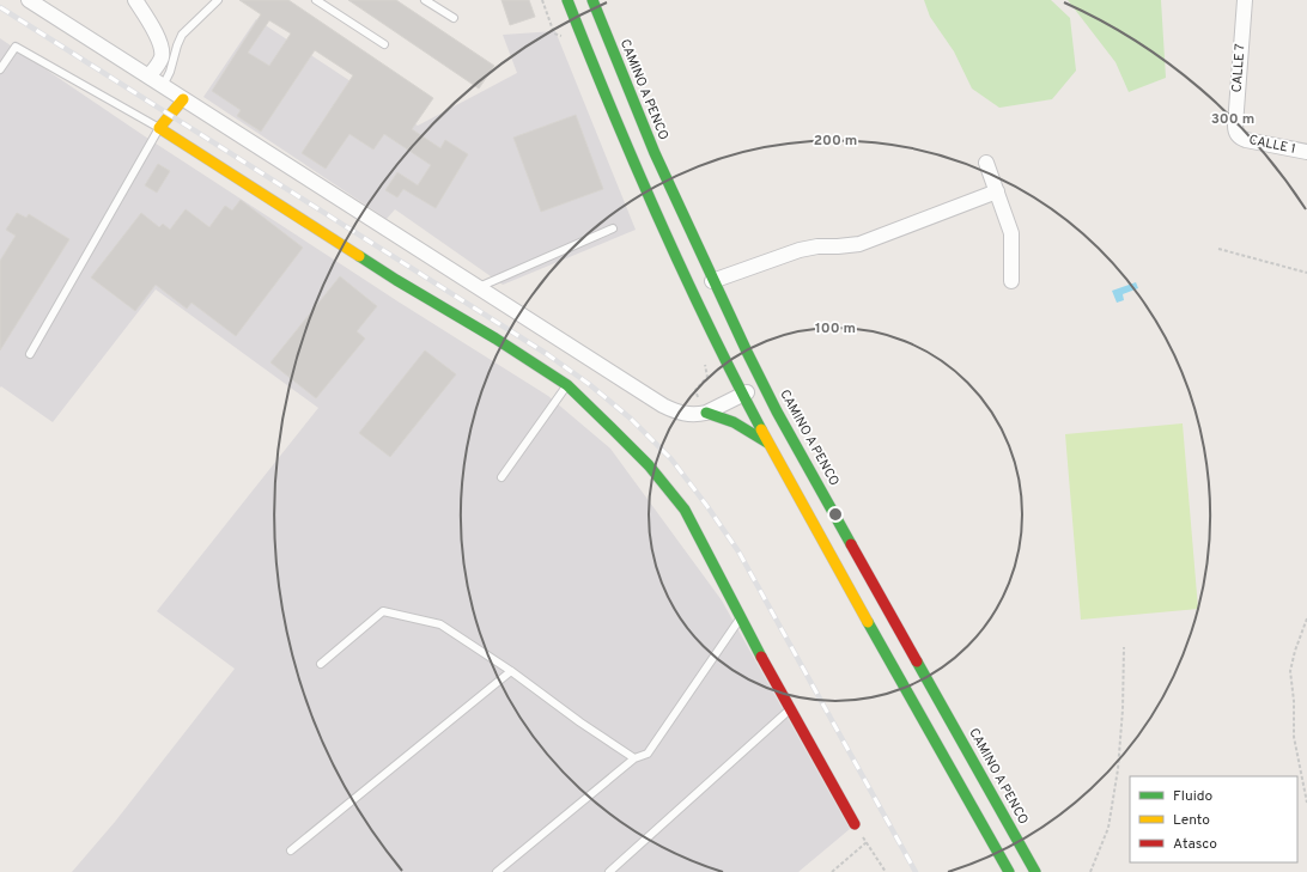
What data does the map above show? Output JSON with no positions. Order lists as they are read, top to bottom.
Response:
{
  "streets": {
    "main road": ["CAMINO A PENCO"],
    "street": ["CALLE 7", "CALLE 1"]
  },
  "crossings": [
    ["CALLE 7", "CALLE 1"]
  ],
  "legend": ["Fluido", "Lento", "Atasco"],
  "rings": ["300 m", "200 m", "100 m"]
}
